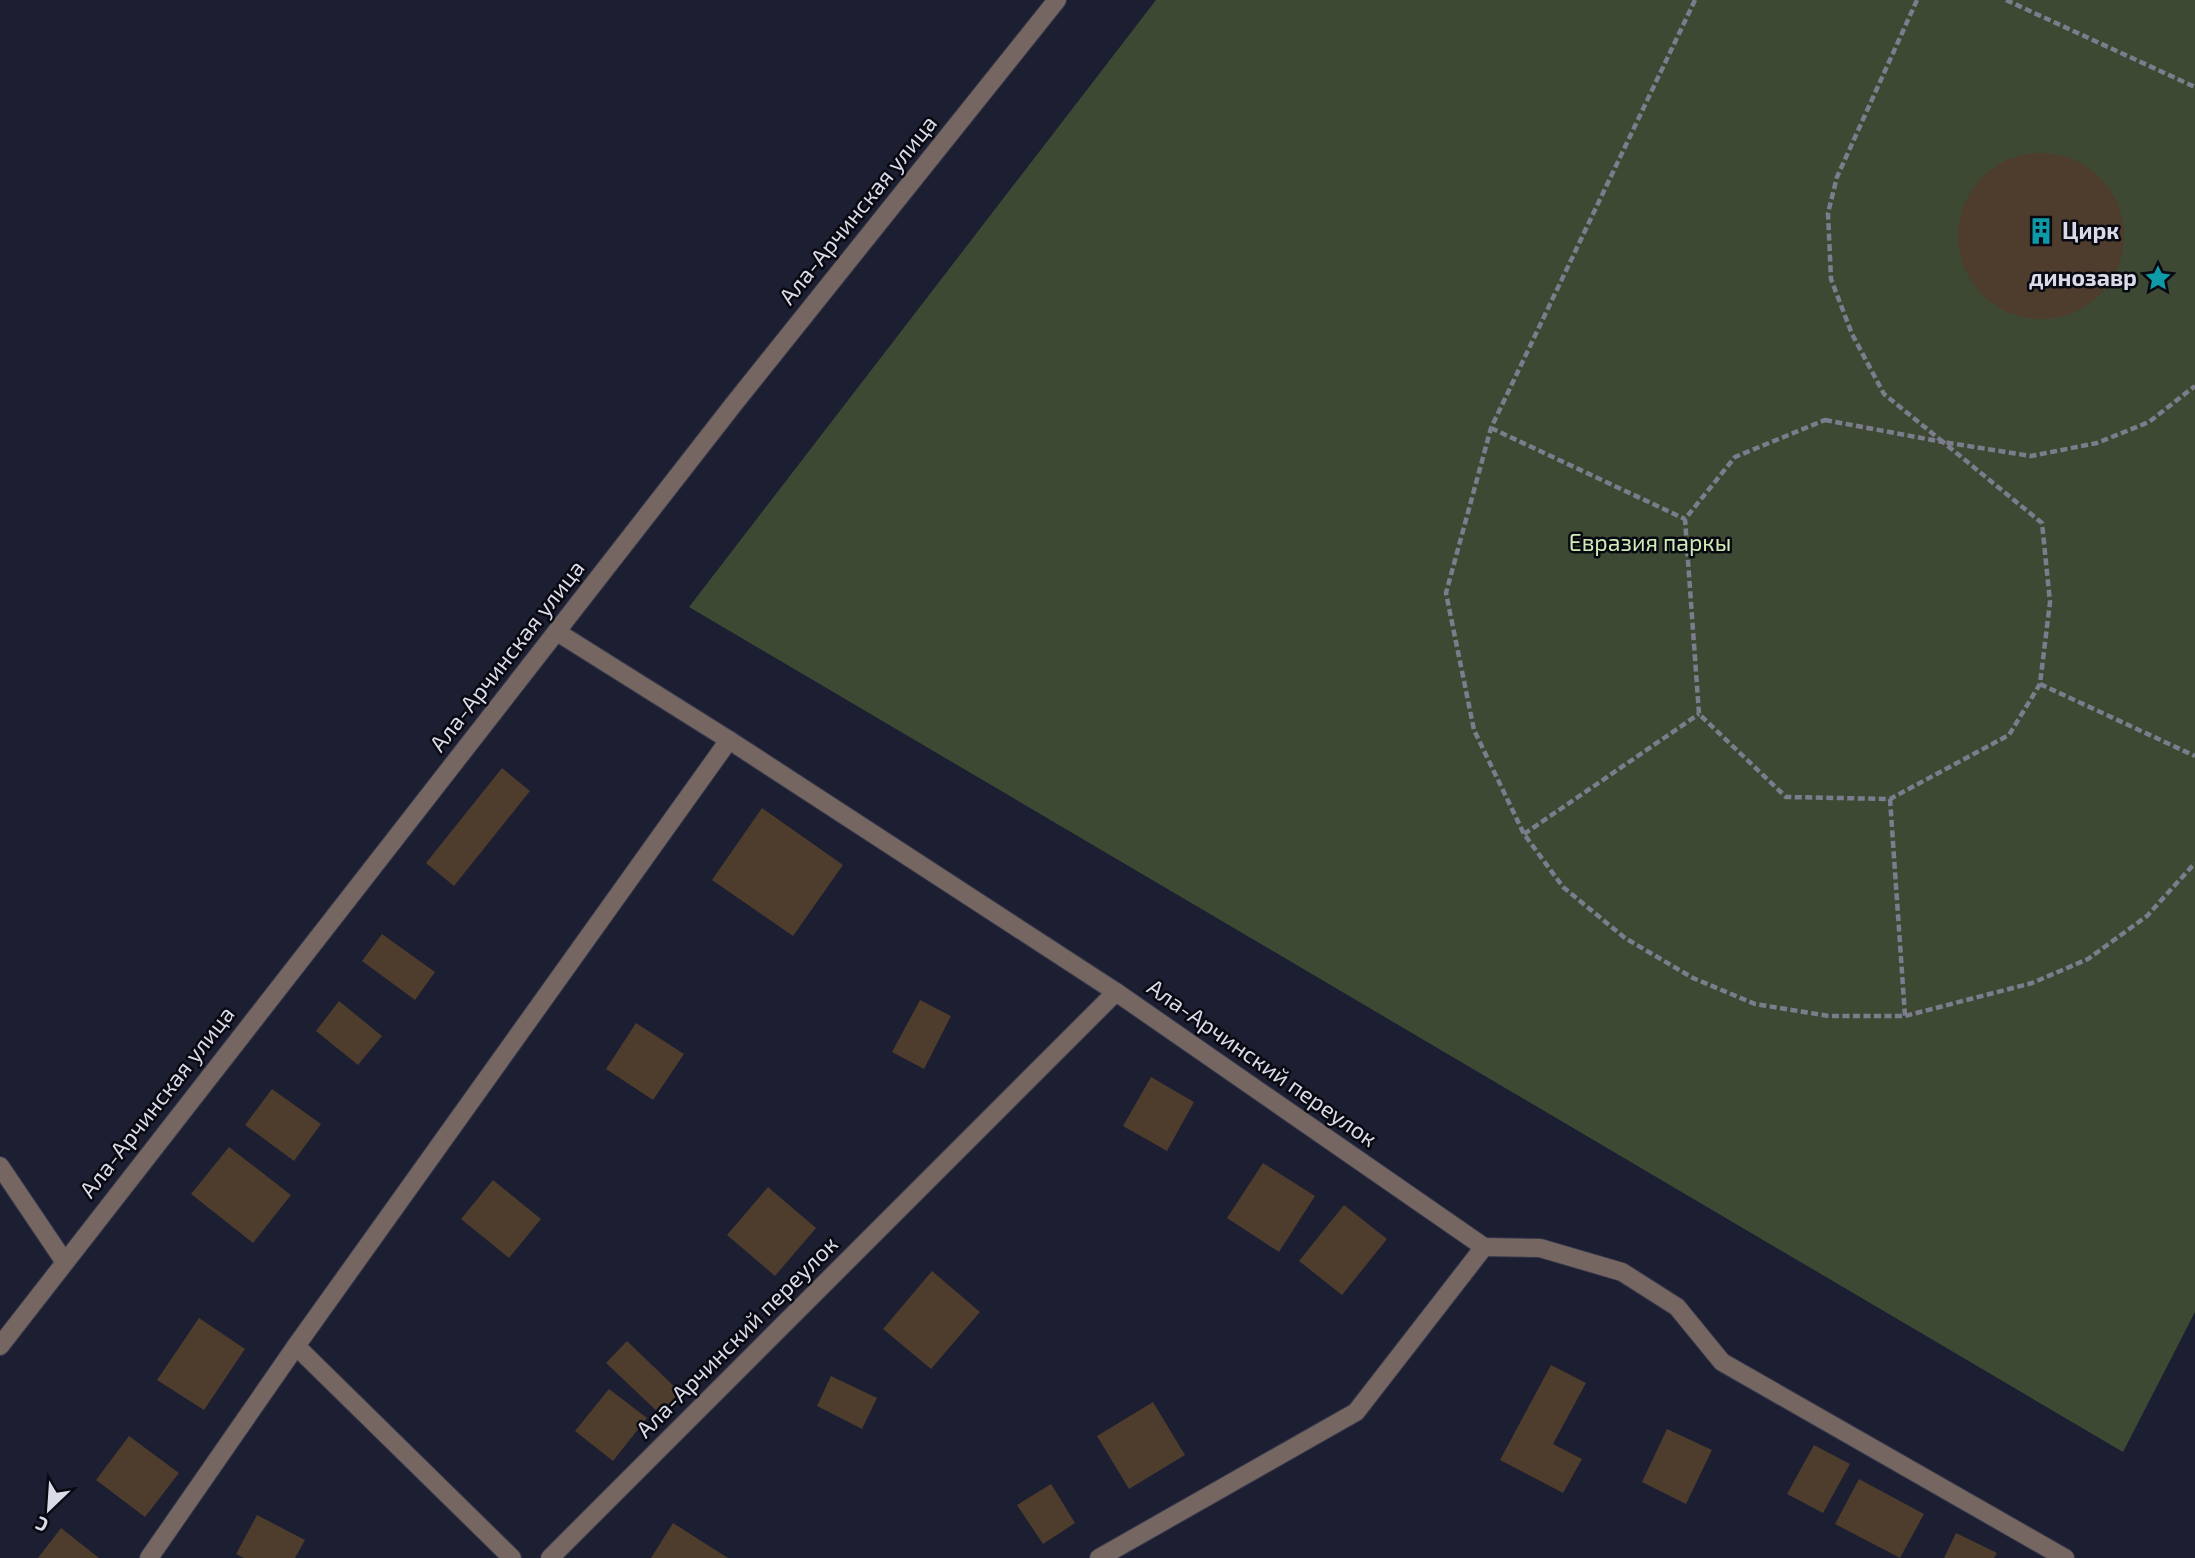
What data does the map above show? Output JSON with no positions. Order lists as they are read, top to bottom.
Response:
{
  "streets": {
    "street": ["Ала-Арчинская улица", "Ала-Арчинский переулок"]
  },
  "parks": ["Евразия паркы"],
  "places": {
    "building": ["Цирк"],
    "place": ["динозавр"]
  },
  "north": "bottom left"
}
